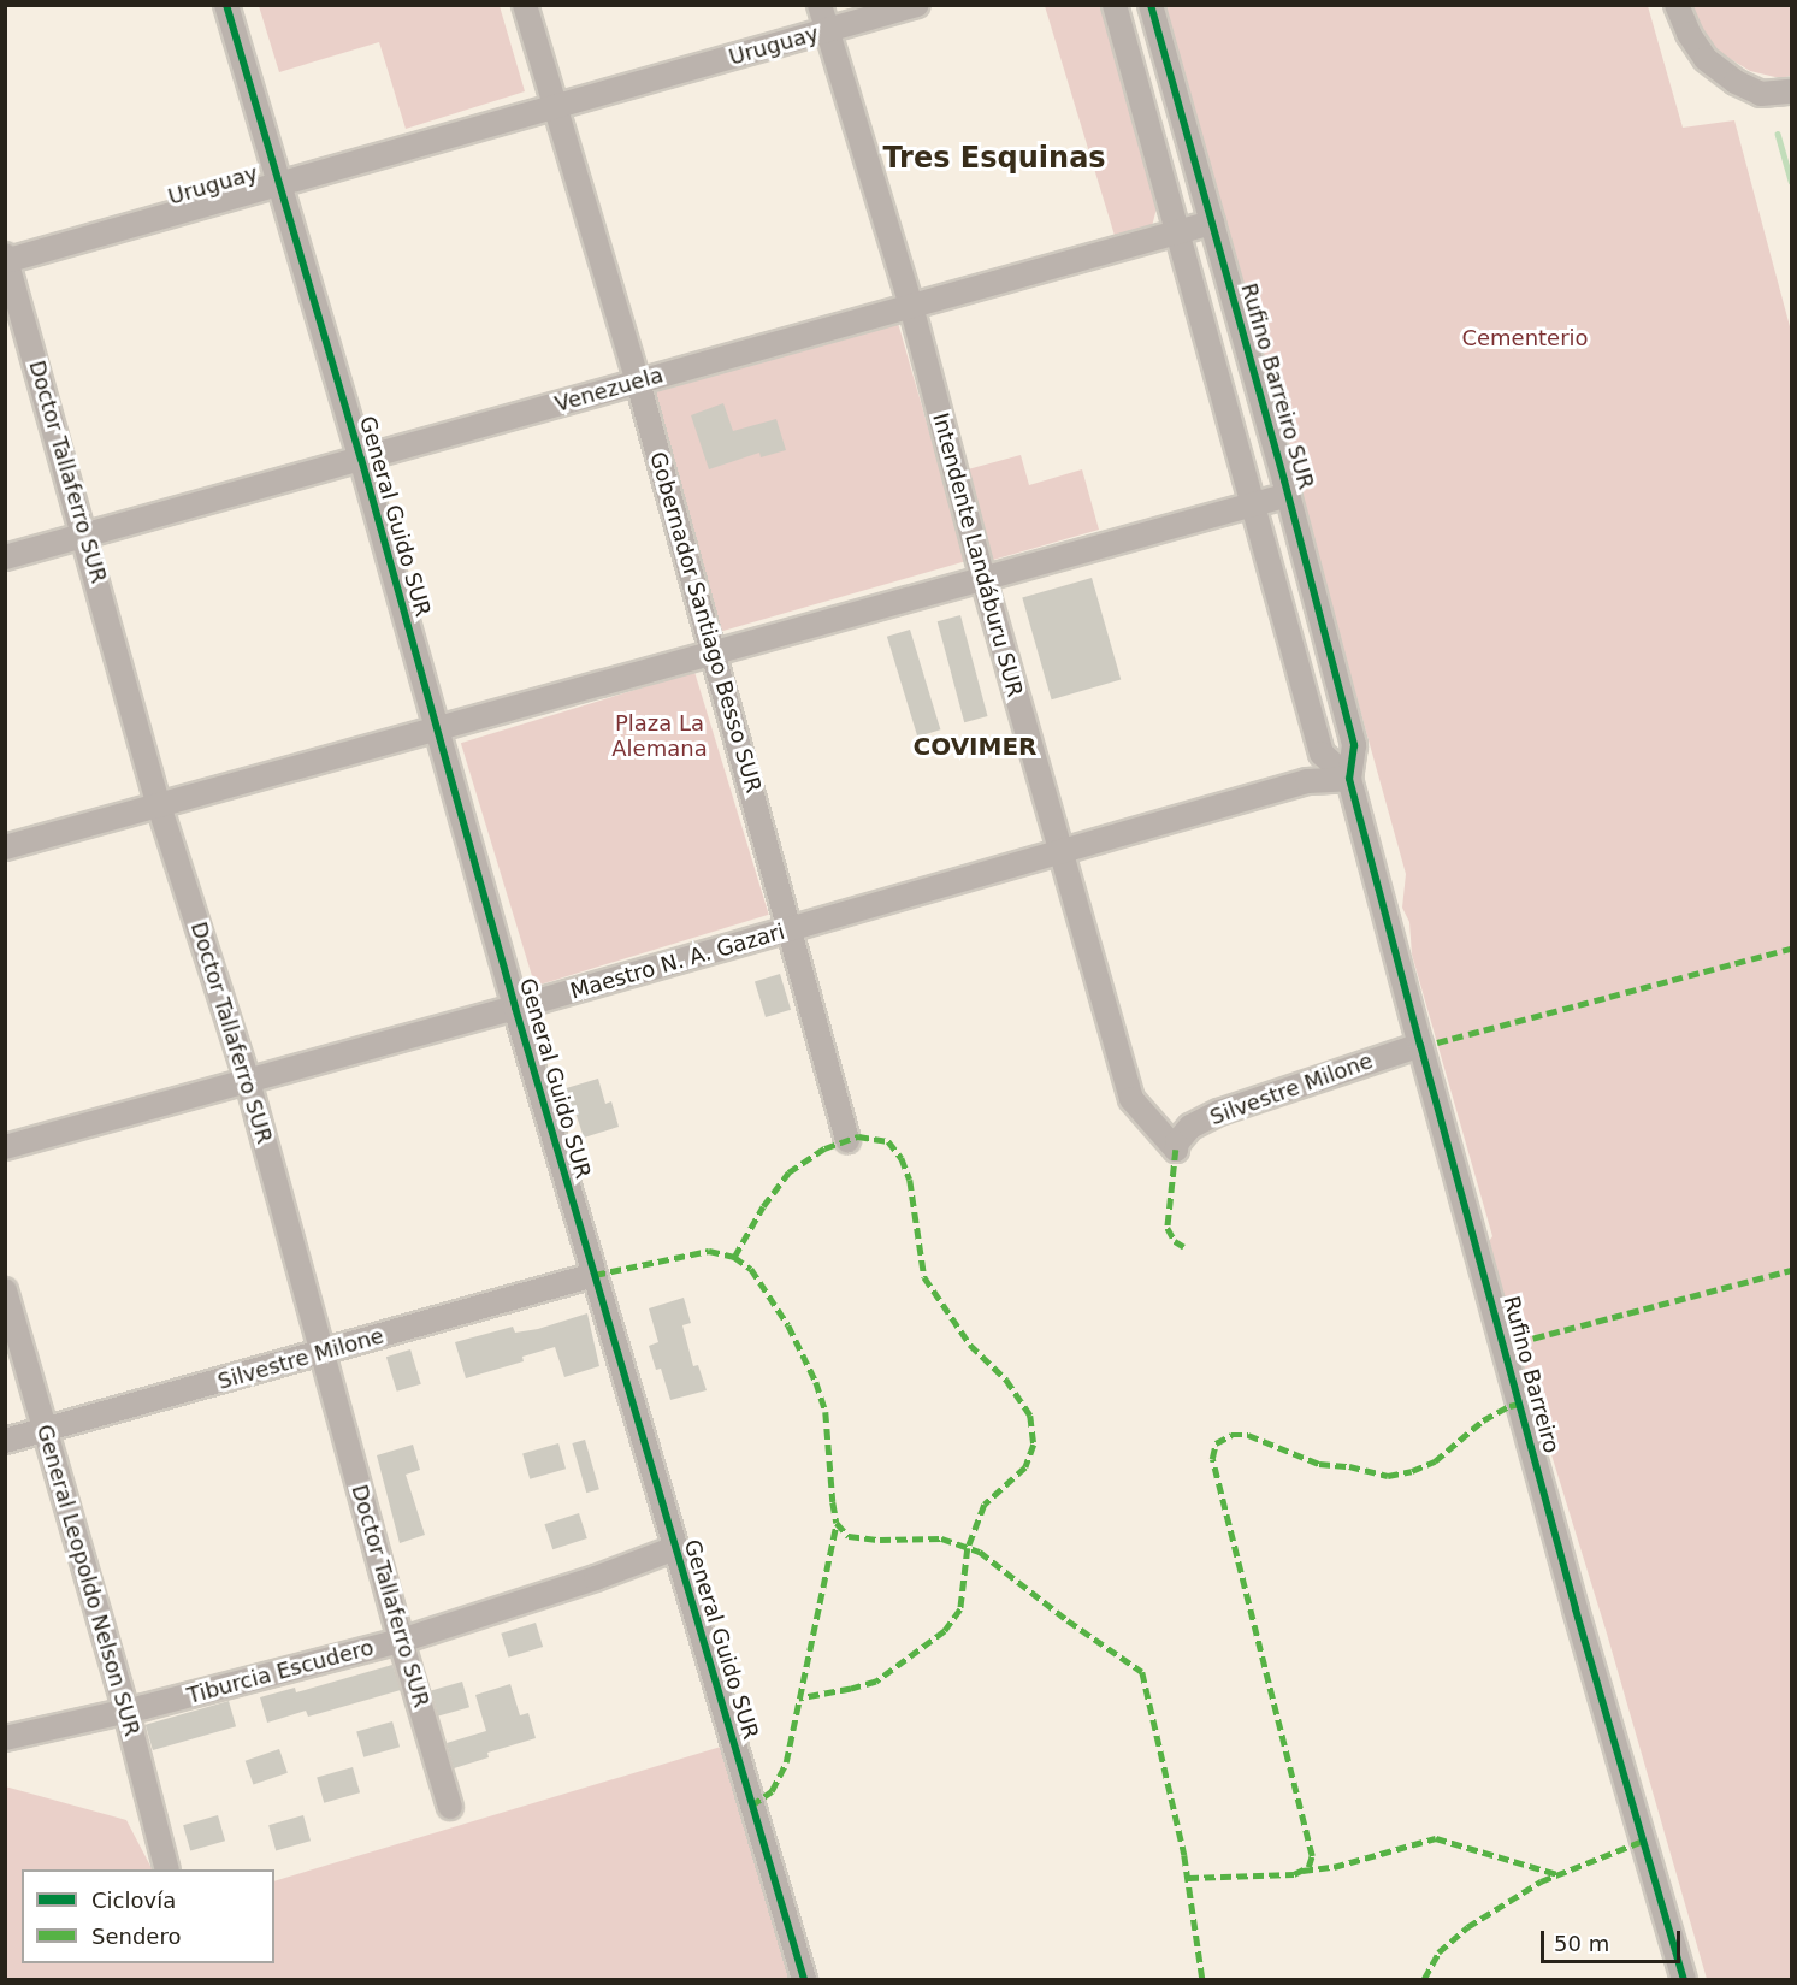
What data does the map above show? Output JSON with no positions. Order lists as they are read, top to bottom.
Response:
{
  "streets": {
    "street": [
      "Uruguay",
      "Rufino Barreiro SUR",
      "Venezuela",
      "Doctor Tallaferro SUR",
      "General Guido SUR",
      "Intendente Landáburu SUR",
      "Gobernador Santiago Besso SUR",
      "Maestro N. A. Gazari",
      "Silvestre Milone",
      "Rufino Barreiro",
      "General Leopoldo Nelson SUR",
      "Tiburcia Escudero"
    ]
  },
  "crossings": [
    ["Uruguay", "Doctor Tallaferro SUR"],
    ["Uruguay", "General Guido SUR"],
    ["Uruguay", "Intendente Landáburu SUR"],
    ["Uruguay", "Gobernador Santiago Besso SUR"],
    ["Rufino Barreiro SUR", "Venezuela"],
    ["Rufino Barreiro SUR", "Maestro N. A. Gazari"],
    ["Rufino Barreiro SUR", "Rufino Barreiro"],
    ["Venezuela", "Doctor Tallaferro SUR"],
    ["Venezuela", "General Guido SUR"],
    ["Venezuela", "Intendente Landáburu SUR"],
    ["Venezuela", "Gobernador Santiago Besso SUR"],
    ["Doctor Tallaferro SUR", "Maestro N. A. Gazari"],
    ["Doctor Tallaferro SUR", "Silvestre Milone"],
    ["Doctor Tallaferro SUR", "Tiburcia Escudero"],
    ["General Guido SUR", "Maestro N. A. Gazari"],
    ["General Guido SUR", "Silvestre Milone"],
    ["General Guido SUR", "Tiburcia Escudero"],
    ["Intendente Landáburu SUR", "Maestro N. A. Gazari"],
    ["Intendente Landáburu SUR", "Silvestre Milone"],
    ["Gobernador Santiago Besso SUR", "Maestro N. A. Gazari"],
    ["Maestro N. A. Gazari", "Rufino Barreiro"],
    ["Silvestre Milone", "Rufino Barreiro"],
    ["Silvestre Milone", "General Leopoldo Nelson SUR"],
    ["General Leopoldo Nelson SUR", "Tiburcia Escudero"]
  ],
  "districts": ["Tres Esquinas", "COVIMER"],
  "parks": ["Cementerio", "Plaza La Alemana"],
  "legend": ["Ciclovía", "Sendero"],
  "scale_bar": "50 m"
}
